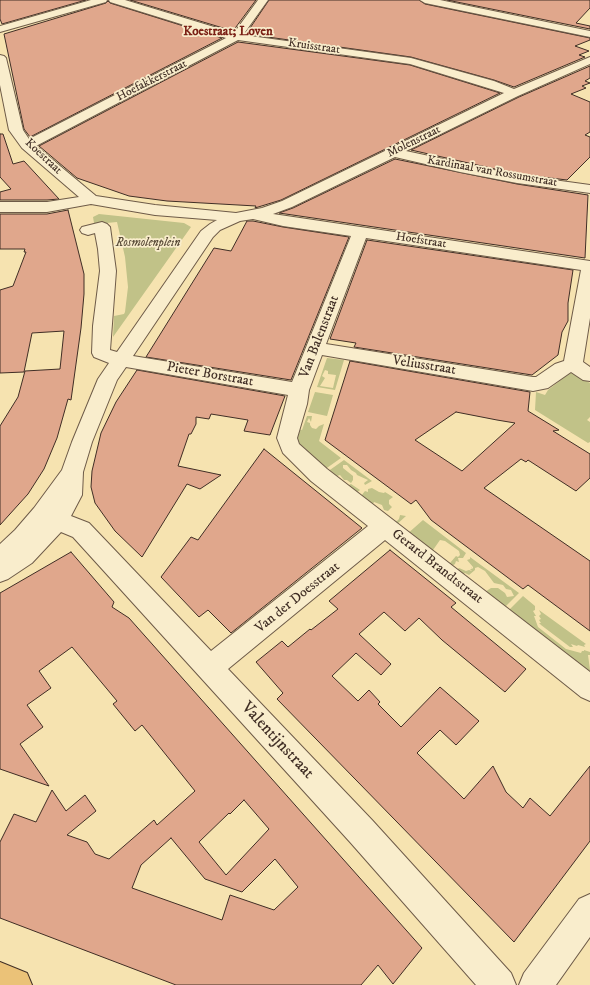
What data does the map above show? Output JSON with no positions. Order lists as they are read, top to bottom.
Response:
{
  "streets": {
    "street": [
      "Kruisstraat",
      "Hoefakkerstraat",
      "Molenstraat",
      "Koestraat",
      "Kardinaal van Rossumstraat",
      "Hoefstraat",
      "Van Balenstraat",
      "Veliusstraat",
      "Pieter Borstraat",
      "Gerard Brandtstraat",
      "Van der Doesstraat",
      "Valentijnstraat"
    ]
  },
  "crossings": [
    ["Kruisstraat", "Hoefakkerstraat"],
    ["Kruisstraat", "Molenstraat"],
    ["Hoefakkerstraat", "Koestraat"],
    ["Molenstraat", "Kardinaal van Rossumstraat"],
    ["Molenstraat", "Hoefstraat"],
    ["Hoefstraat", "Van Balenstraat"],
    ["Van Balenstraat", "Veliusstraat"],
    ["Van Balenstraat", "Pieter Borstraat"],
    ["Van Balenstraat", "Gerard Brandtstraat"],
    ["Gerard Brandtstraat", "Van der Doesstraat"],
    ["Van der Doesstraat", "Valentijnstraat"]
  ],
  "districts": ["Koestraat; Loven"],
  "parks": ["Rosmolenplein"]
}
